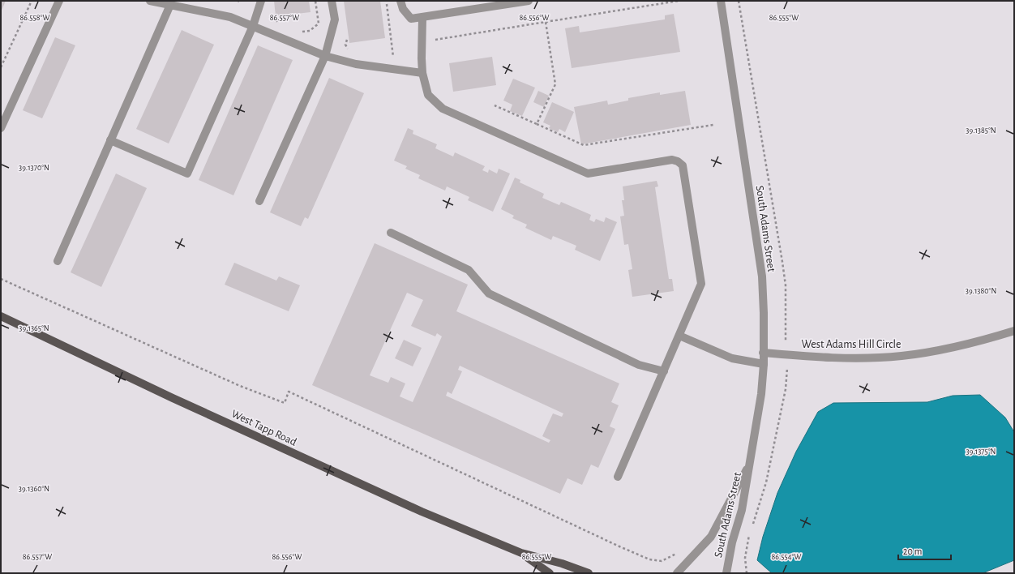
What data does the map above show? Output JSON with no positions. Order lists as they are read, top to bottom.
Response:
{
  "streets": {
    "main road": ["West Tapp Road"],
    "street": ["South Adams Street", "West Adams Hill Circle"]
  },
  "crossings": [
    ["South Adams Street", "West Adams Hill Circle"]
  ],
  "scale_bar": "20 m",
  "coordinates": [
    "86.557°W",
    "86.558°W",
    "86.556°W",
    "86.555°W",
    "39.1385°N",
    "39.1370°N",
    "39.1380°N",
    "39.1365°N",
    "39.1375°N",
    "39.1360°N",
    "86.554°W"
  ]
}
